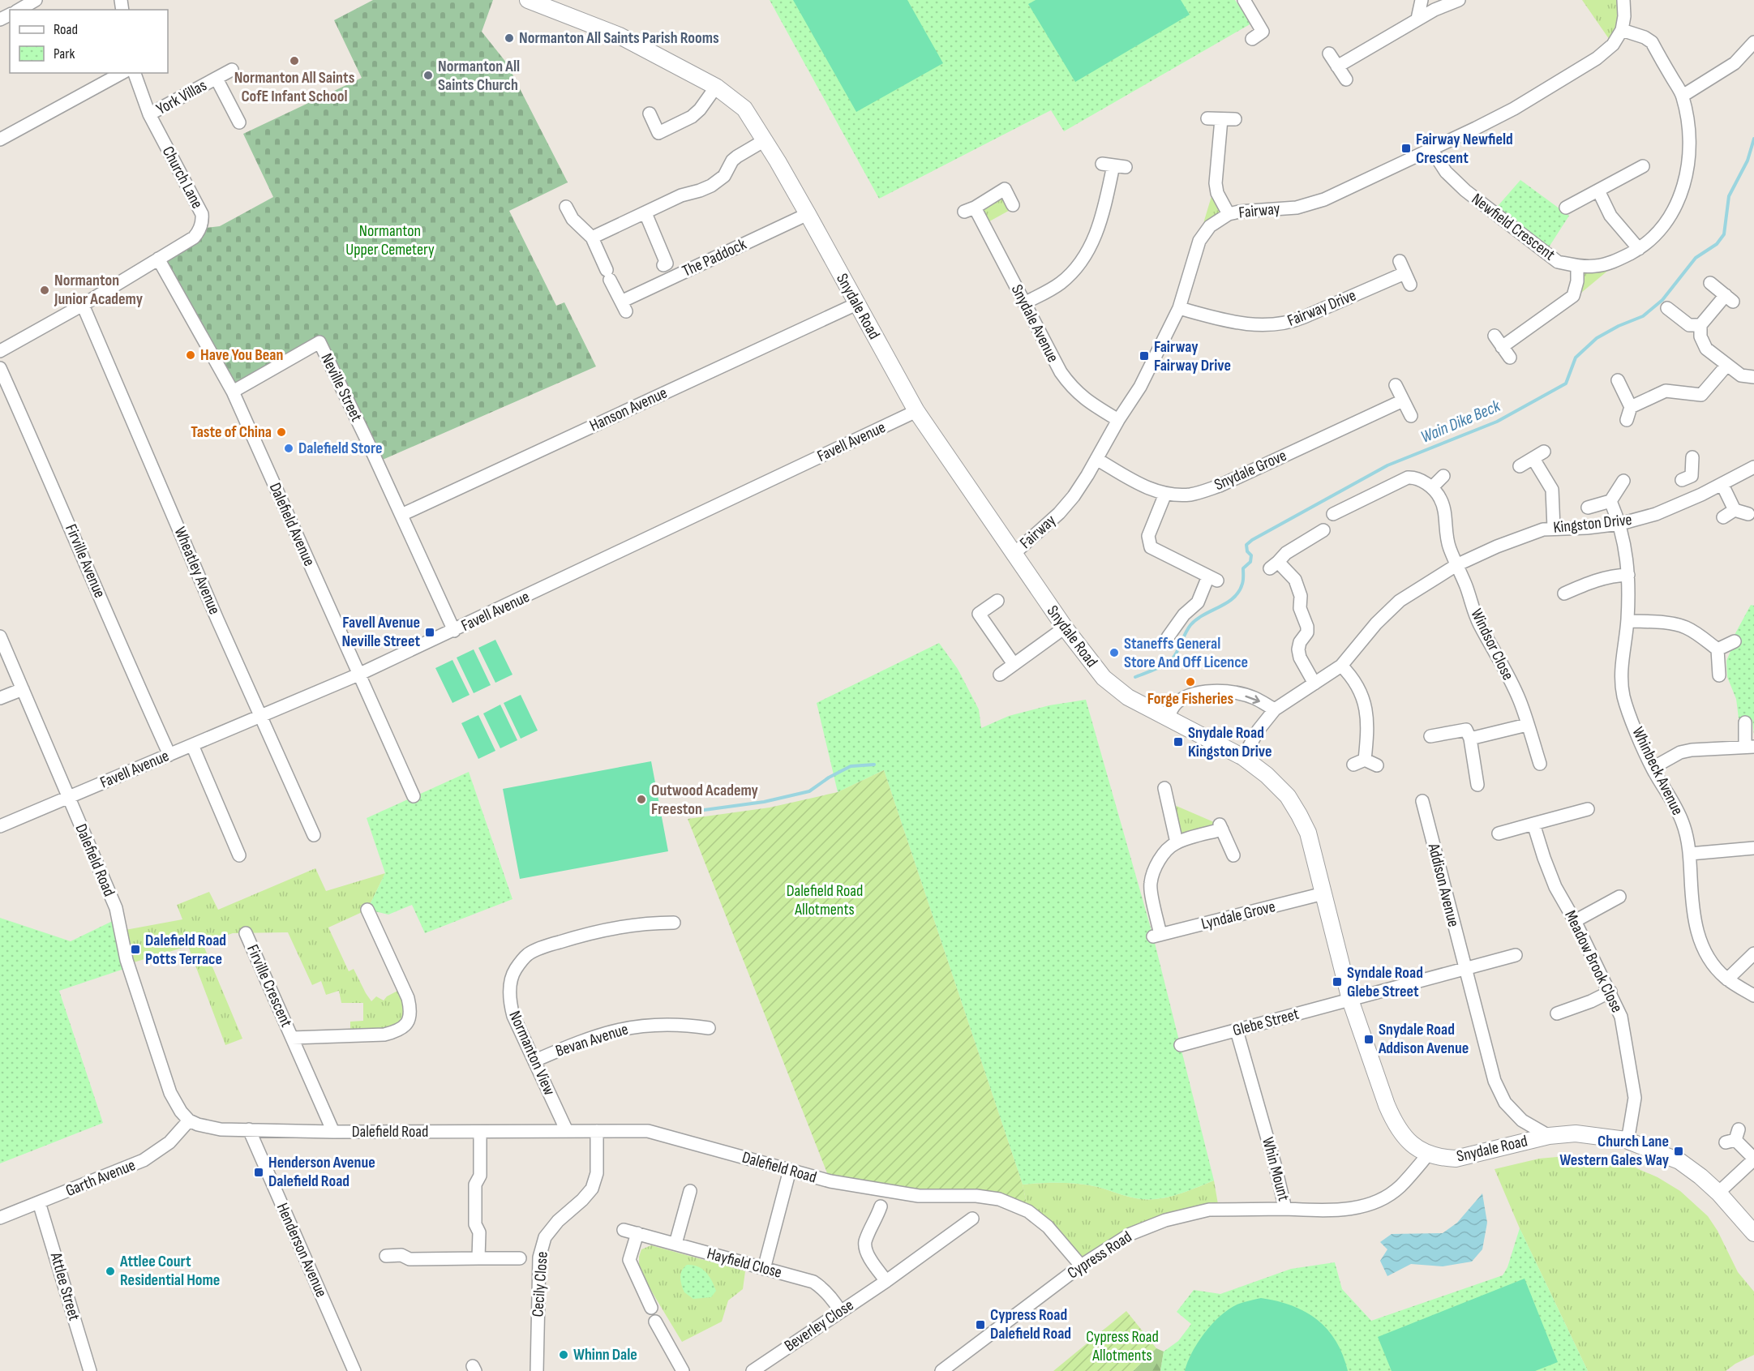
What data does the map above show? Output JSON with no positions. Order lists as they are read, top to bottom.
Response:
{
  "streets": {
    "street": [
      "York Villas",
      "Church Lane",
      "Fairway",
      "Newfield Crescent",
      "The Paddock",
      "Snydale Road",
      "Fairway Drive",
      "Snydale Avenue",
      "Neville Street",
      "Hanson Avenue",
      "Favell Avenue",
      "Snydale Grove",
      "Kingston Drive",
      "Dalefield Avenue",
      "Firville Avenue",
      "Wheatley Avenue",
      "Windsor Close",
      "Whinbeck Avenue",
      "Dalefield Road",
      "Addison Avenue",
      "Lyndale Grove",
      "Meadow Brook Close",
      "Firville Crescent",
      "Glebe Street",
      "Bevan Avenue",
      "Normanton View",
      "Whin Mount",
      "Garth Avenue",
      "Henderson Avenue",
      "Cypress Road",
      "Hayfield Close",
      "Cecily Close",
      "Attlee Street",
      "Beverley Close"
    ]
  },
  "crossings": [
    ["York Villas", "Church Lane"],
    ["Church Lane", "Dalefield Avenue"],
    ["Church Lane", "Wheatley Avenue"],
    ["Fairway", "Newfield Crescent"],
    ["Fairway", "Snydale Road"],
    ["Fairway", "Fairway Drive"],
    ["Fairway", "Snydale Avenue"],
    ["Fairway", "Snydale Grove"],
    ["The Paddock", "Snydale Road"],
    ["Snydale Road", "Hanson Avenue"],
    ["Snydale Road", "Favell Avenue"],
    ["Snydale Road", "Kingston Drive"],
    ["Snydale Road", "Addison Avenue"],
    ["Snydale Road", "Lyndale Grove"],
    ["Snydale Road", "Meadow Brook Close"],
    ["Snydale Road", "Glebe Street"],
    ["Snydale Road", "Whin Mount"],
    ["Neville Street", "Hanson Avenue"],
    ["Neville Street", "Favell Avenue"],
    ["Neville Street", "Dalefield Avenue"],
    ["Favell Avenue", "Dalefield Avenue"],
    ["Favell Avenue", "Firville Avenue"],
    ["Favell Avenue", "Wheatley Avenue"],
    ["Favell Avenue", "Dalefield Road"],
    ["Kingston Drive", "Windsor Close"],
    ["Kingston Drive", "Whinbeck Avenue"],
    ["Dalefield Road", "Firville Crescent"],
    ["Dalefield Road", "Normanton View"],
    ["Dalefield Road", "Garth Avenue"],
    ["Dalefield Road", "Henderson Avenue"],
    ["Dalefield Road", "Cypress Road"],
    ["Dalefield Road", "Cecily Close"],
    ["Glebe Street", "Whin Mount"],
    ["Bevan Avenue", "Normanton View"],
    ["Whin Mount", "Cypress Road"],
    ["Garth Avenue", "Attlee Street"],
    ["Hayfield Close", "Beverley Close"]
  ],
  "water": ["Wain Dike Beck"],
  "parks": ["Normanton Upper Cemetery", "Dalefield Road Allotments", "Cypress Road Allotments"],
  "places": {
    "other": [
      "Normanton All Saints Parish Rooms",
      "Normanton All Saints CofE Infant School",
      "Normanton All Saints Church",
      "Normanton Junior Academy",
      "Have You Bean",
      "Taste of China",
      "Dalefield Store",
      "Staneffs General Store And Off Licence",
      "Forge Fisheries",
      "Outwood Academy Freeston",
      "Attlee Court Residential Home",
      "Whinn Dale"
    ],
    "transit": [
      "Fairway Newfield Crescent",
      "Fairway Fairway Drive",
      "Favell Avenue Neville Street",
      "Snydale Road Kingston Drive",
      "Dalefield Road Potts Terrace",
      "Syndale Road Glebe Street",
      "Snydale Road Addison Avenue",
      "Church Lane Western Gales Way",
      "Henderson Avenue Dalefield Road",
      "Cypress Road Dalefield Road"
    ]
  },
  "legend": ["Road", "Park"]
}
